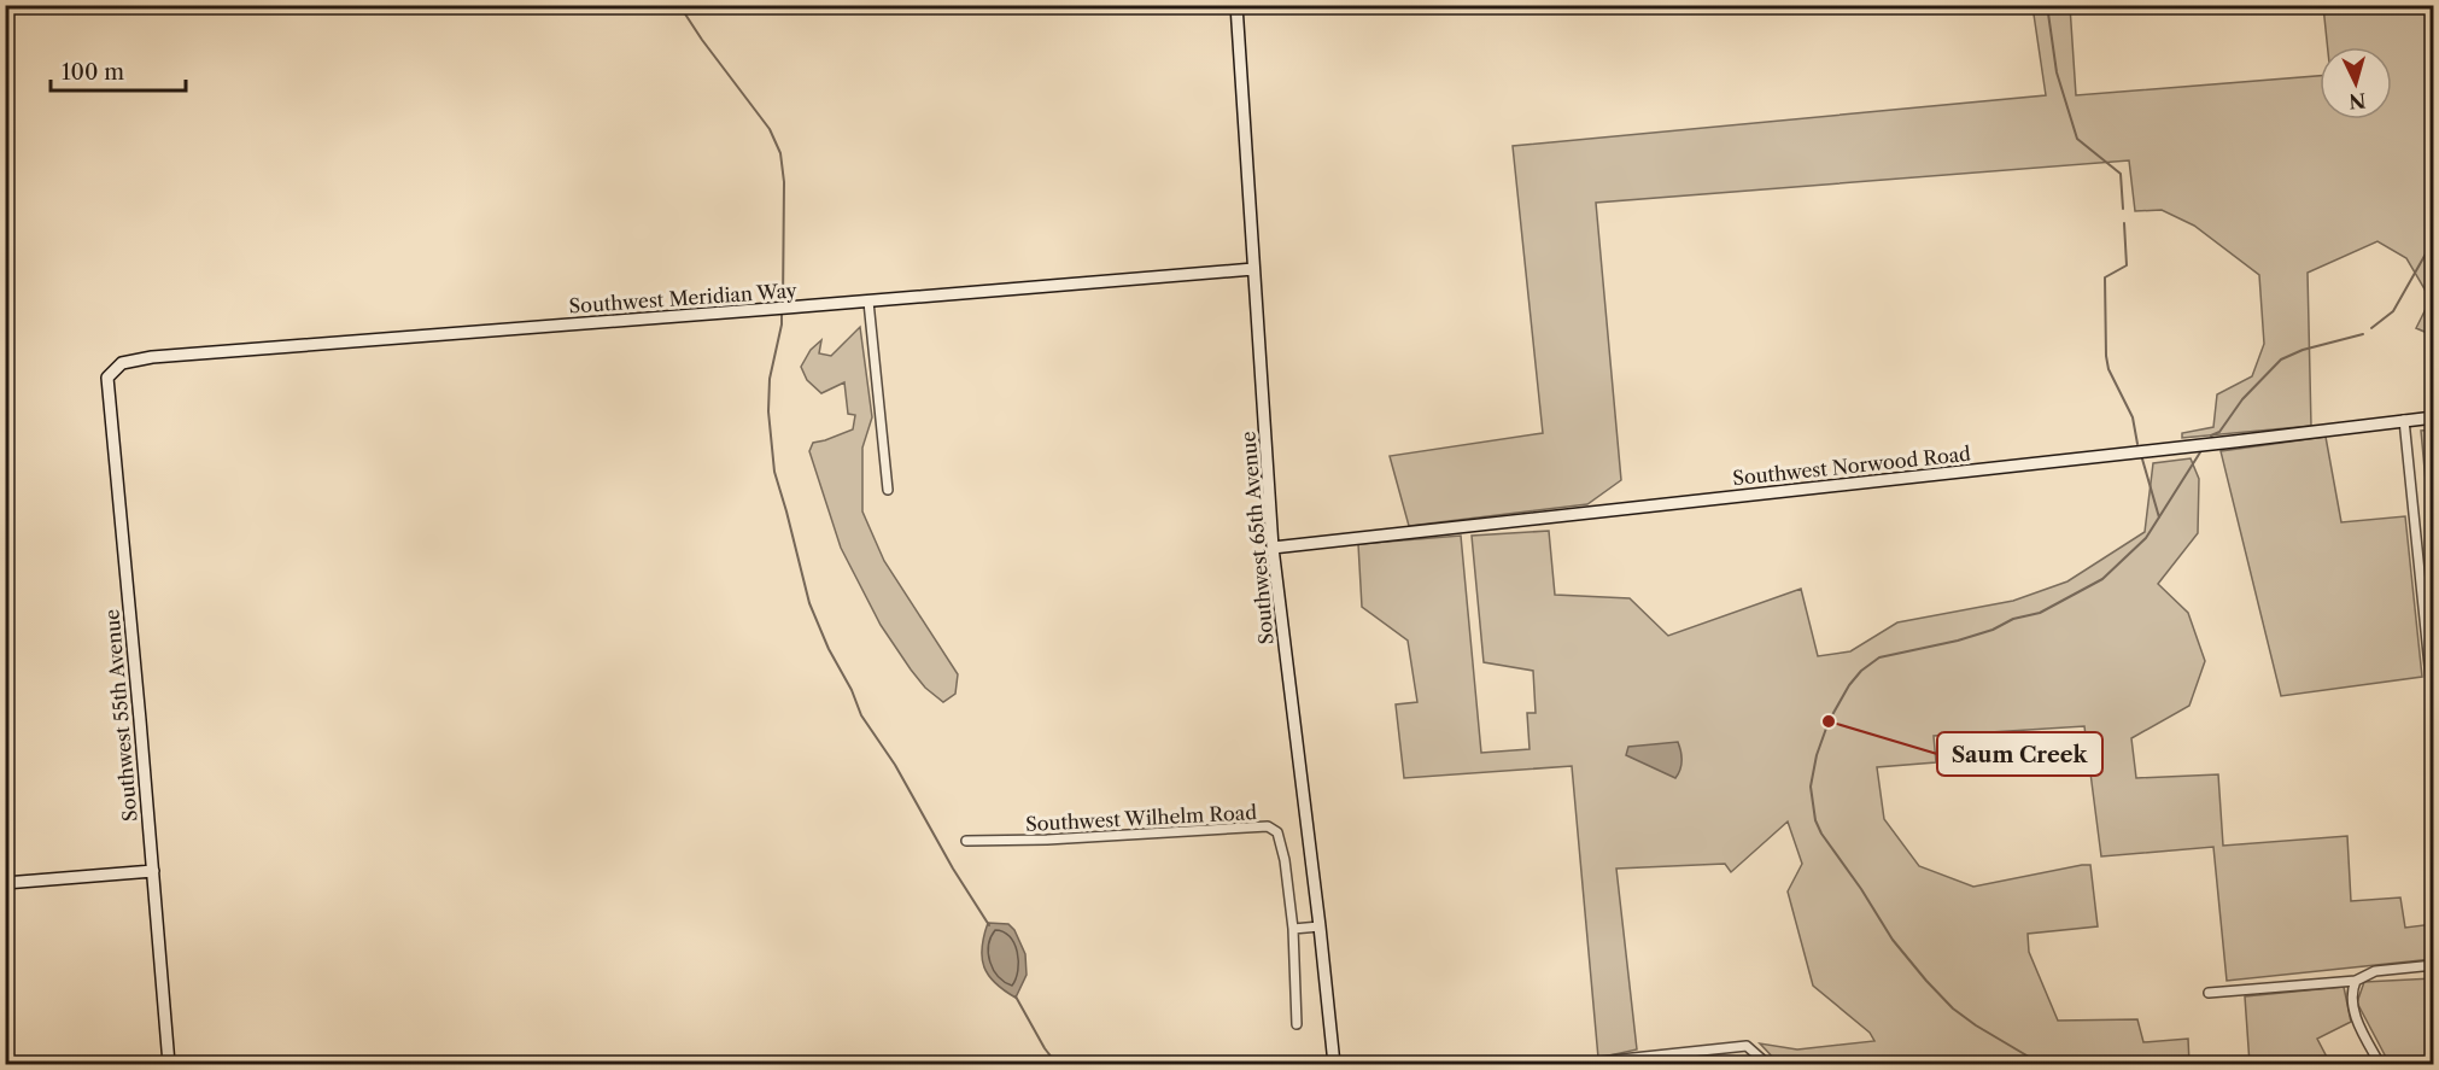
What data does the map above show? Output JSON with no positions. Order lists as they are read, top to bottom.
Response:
{
  "streets": {
    "street": [
      "Southwest Meridian Way",
      "Southwest Norwood Road",
      "Southwest 65th Avenue",
      "Southwest 55th Avenue",
      "Southwest Wilhelm Road"
    ]
  },
  "crossings": [
    ["Southwest Meridian Way", "Southwest 65th Avenue"],
    ["Southwest Meridian Way", "Southwest 55th Avenue"],
    ["Southwest Norwood Road", "Southwest 65th Avenue"]
  ],
  "places": ["Saum Creek"],
  "scale_bar": "100 m",
  "north": "bottom"
}
